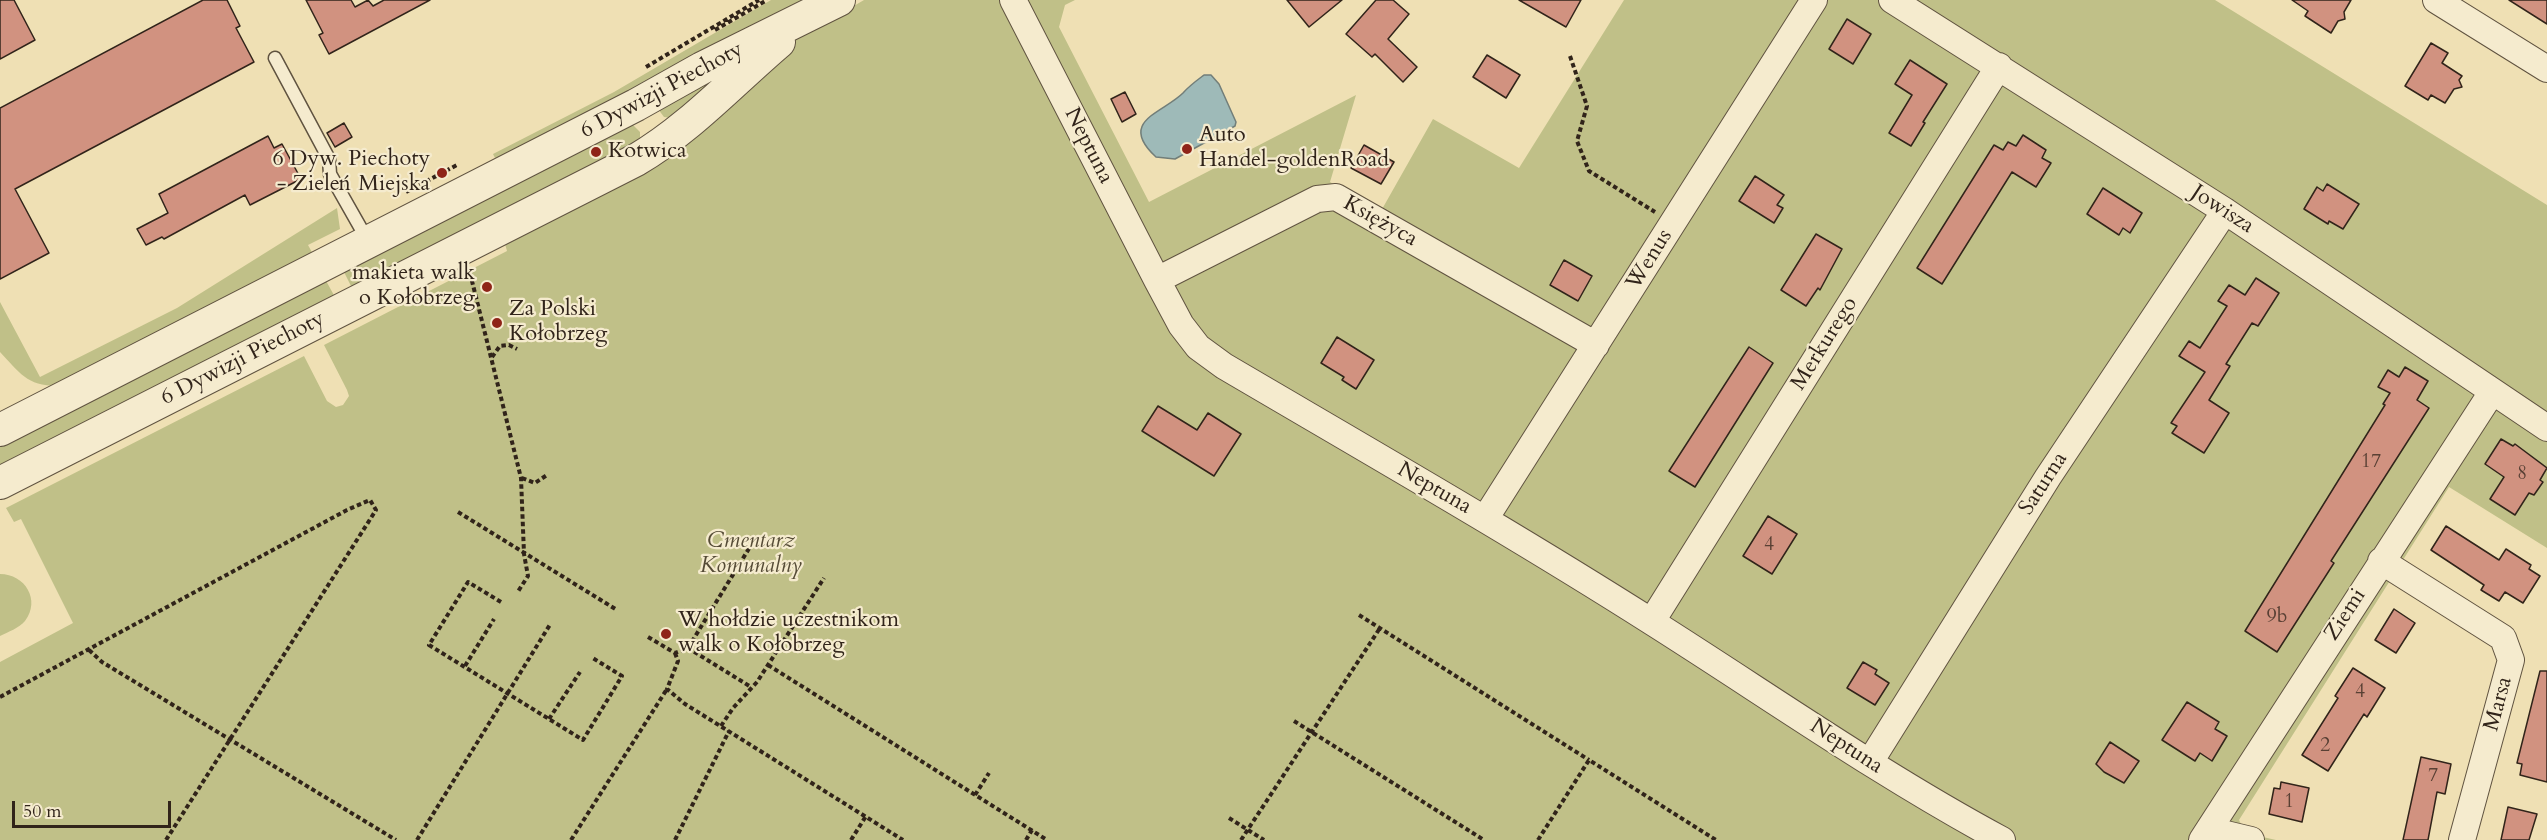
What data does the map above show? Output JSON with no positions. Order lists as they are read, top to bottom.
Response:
{
  "streets": {
    "street": [
      "6 Dywizji Piechoty",
      "Neptuna",
      "Jowisza",
      "Księżyca",
      "Wenus",
      "Merkurego",
      "Saturna",
      "Ziemi",
      "Marsa"
    ]
  },
  "crossings": [
    ["Neptuna", "Księżyca"],
    ["Neptuna", "Wenus"],
    ["Neptuna", "Merkurego"],
    ["Neptuna", "Saturna"],
    ["Jowisza", "Merkurego"],
    ["Jowisza", "Saturna"],
    ["Jowisza", "Ziemi"],
    ["Księżyca", "Wenus"],
    ["Ziemi", "Marsa"]
  ],
  "parks": ["Cmentarz Komunalny"],
  "places": [
    "Auto Handel-goldenRoad",
    "Kotwica",
    "6 Dyw. Piechoty - Zieleń Miejska",
    "makieta walk o Kołobrzeg",
    "Za Polski Kołobrzeg",
    "W hołdzie uczestnikom walk o Kołobrzeg"
  ],
  "house_numbers": [
    "17",
    "8",
    "4",
    "9b",
    "4",
    "2",
    "7",
    "1"
  ],
  "scale_bar": "50 m"
}
